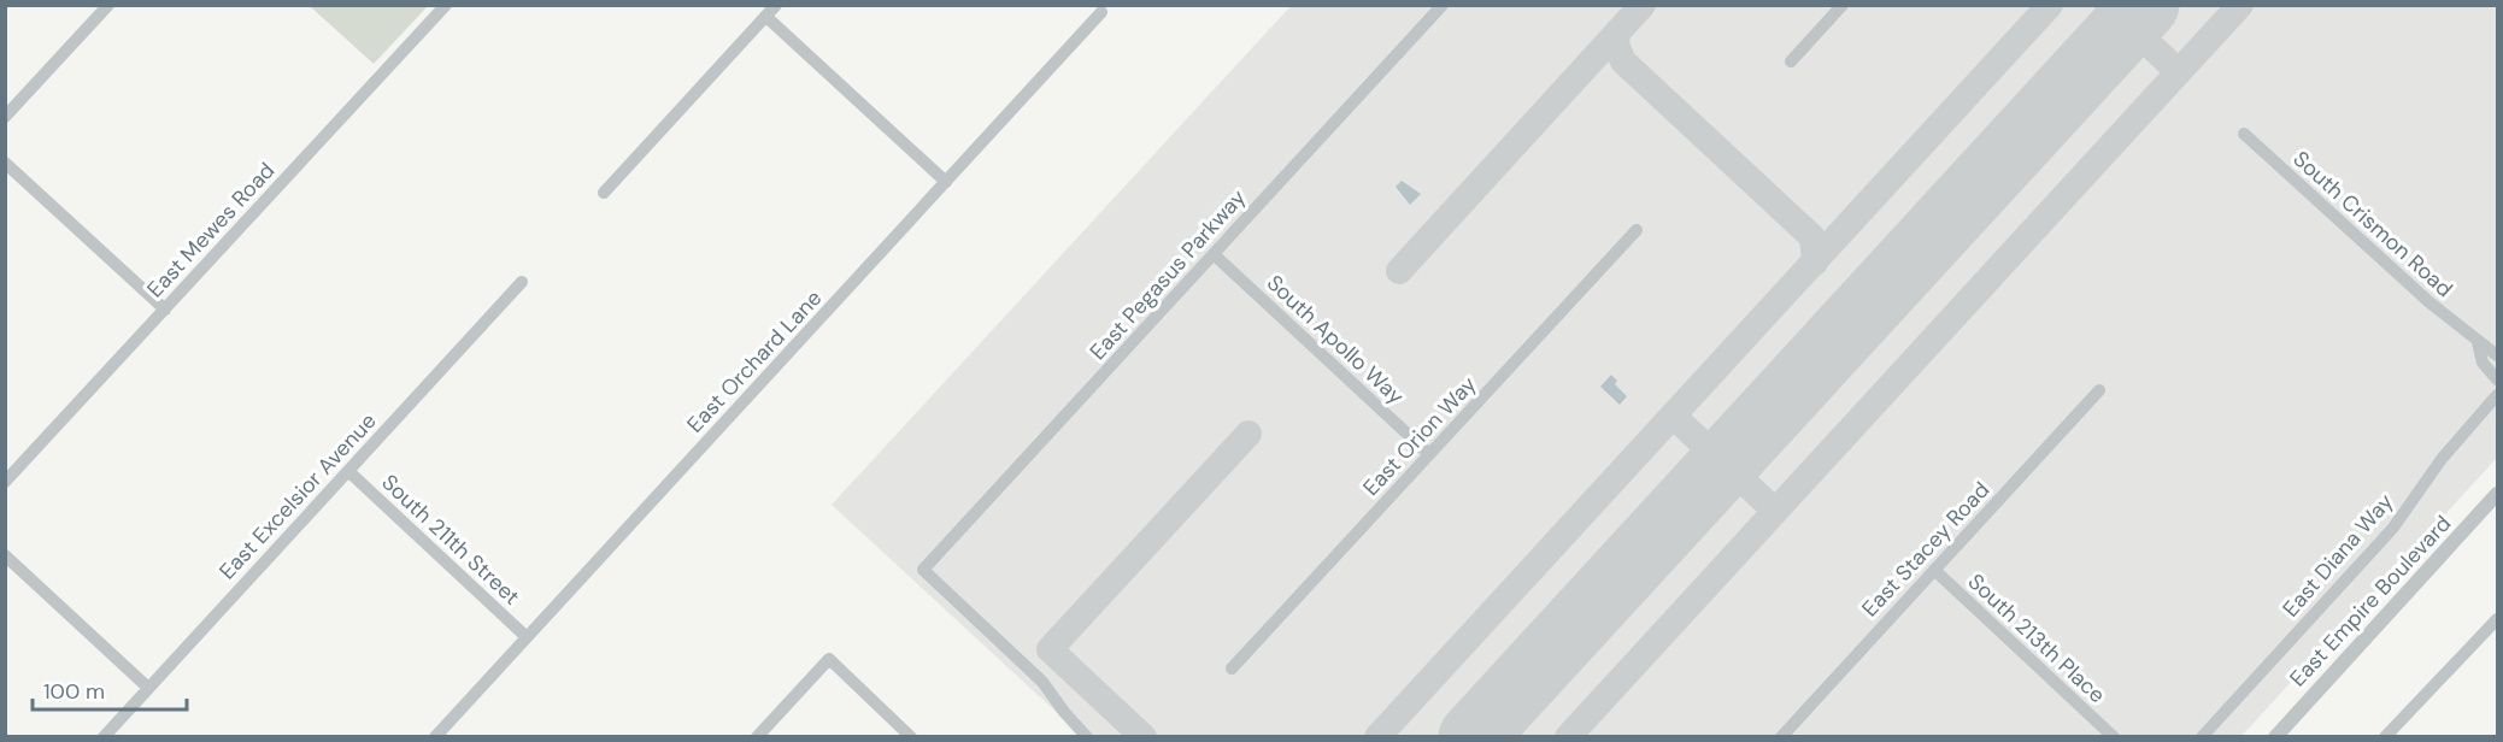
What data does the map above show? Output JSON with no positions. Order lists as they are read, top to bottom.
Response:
{
  "streets": {
    "street": [
      "South Crismon Road",
      "East Mewes Road",
      "East Pegasus Parkway",
      "South Apollo Way",
      "East Orchard Lane",
      "East Orion Way",
      "East Excelsior Avenue",
      "South 211th Street",
      "East Stacey Road",
      "East Diana Way",
      "East Empire Boulevard",
      "South 213th Place"
    ]
  },
  "crossings": [
    ["East Pegasus Parkway", "South Apollo Way"],
    ["South Apollo Way", "East Orion Way"],
    ["East Orchard Lane", "South 211th Street"],
    ["East Excelsior Avenue", "South 211th Street"],
    ["East Stacey Road", "South 213th Place"]
  ],
  "scale_bar": "100 m"
}
